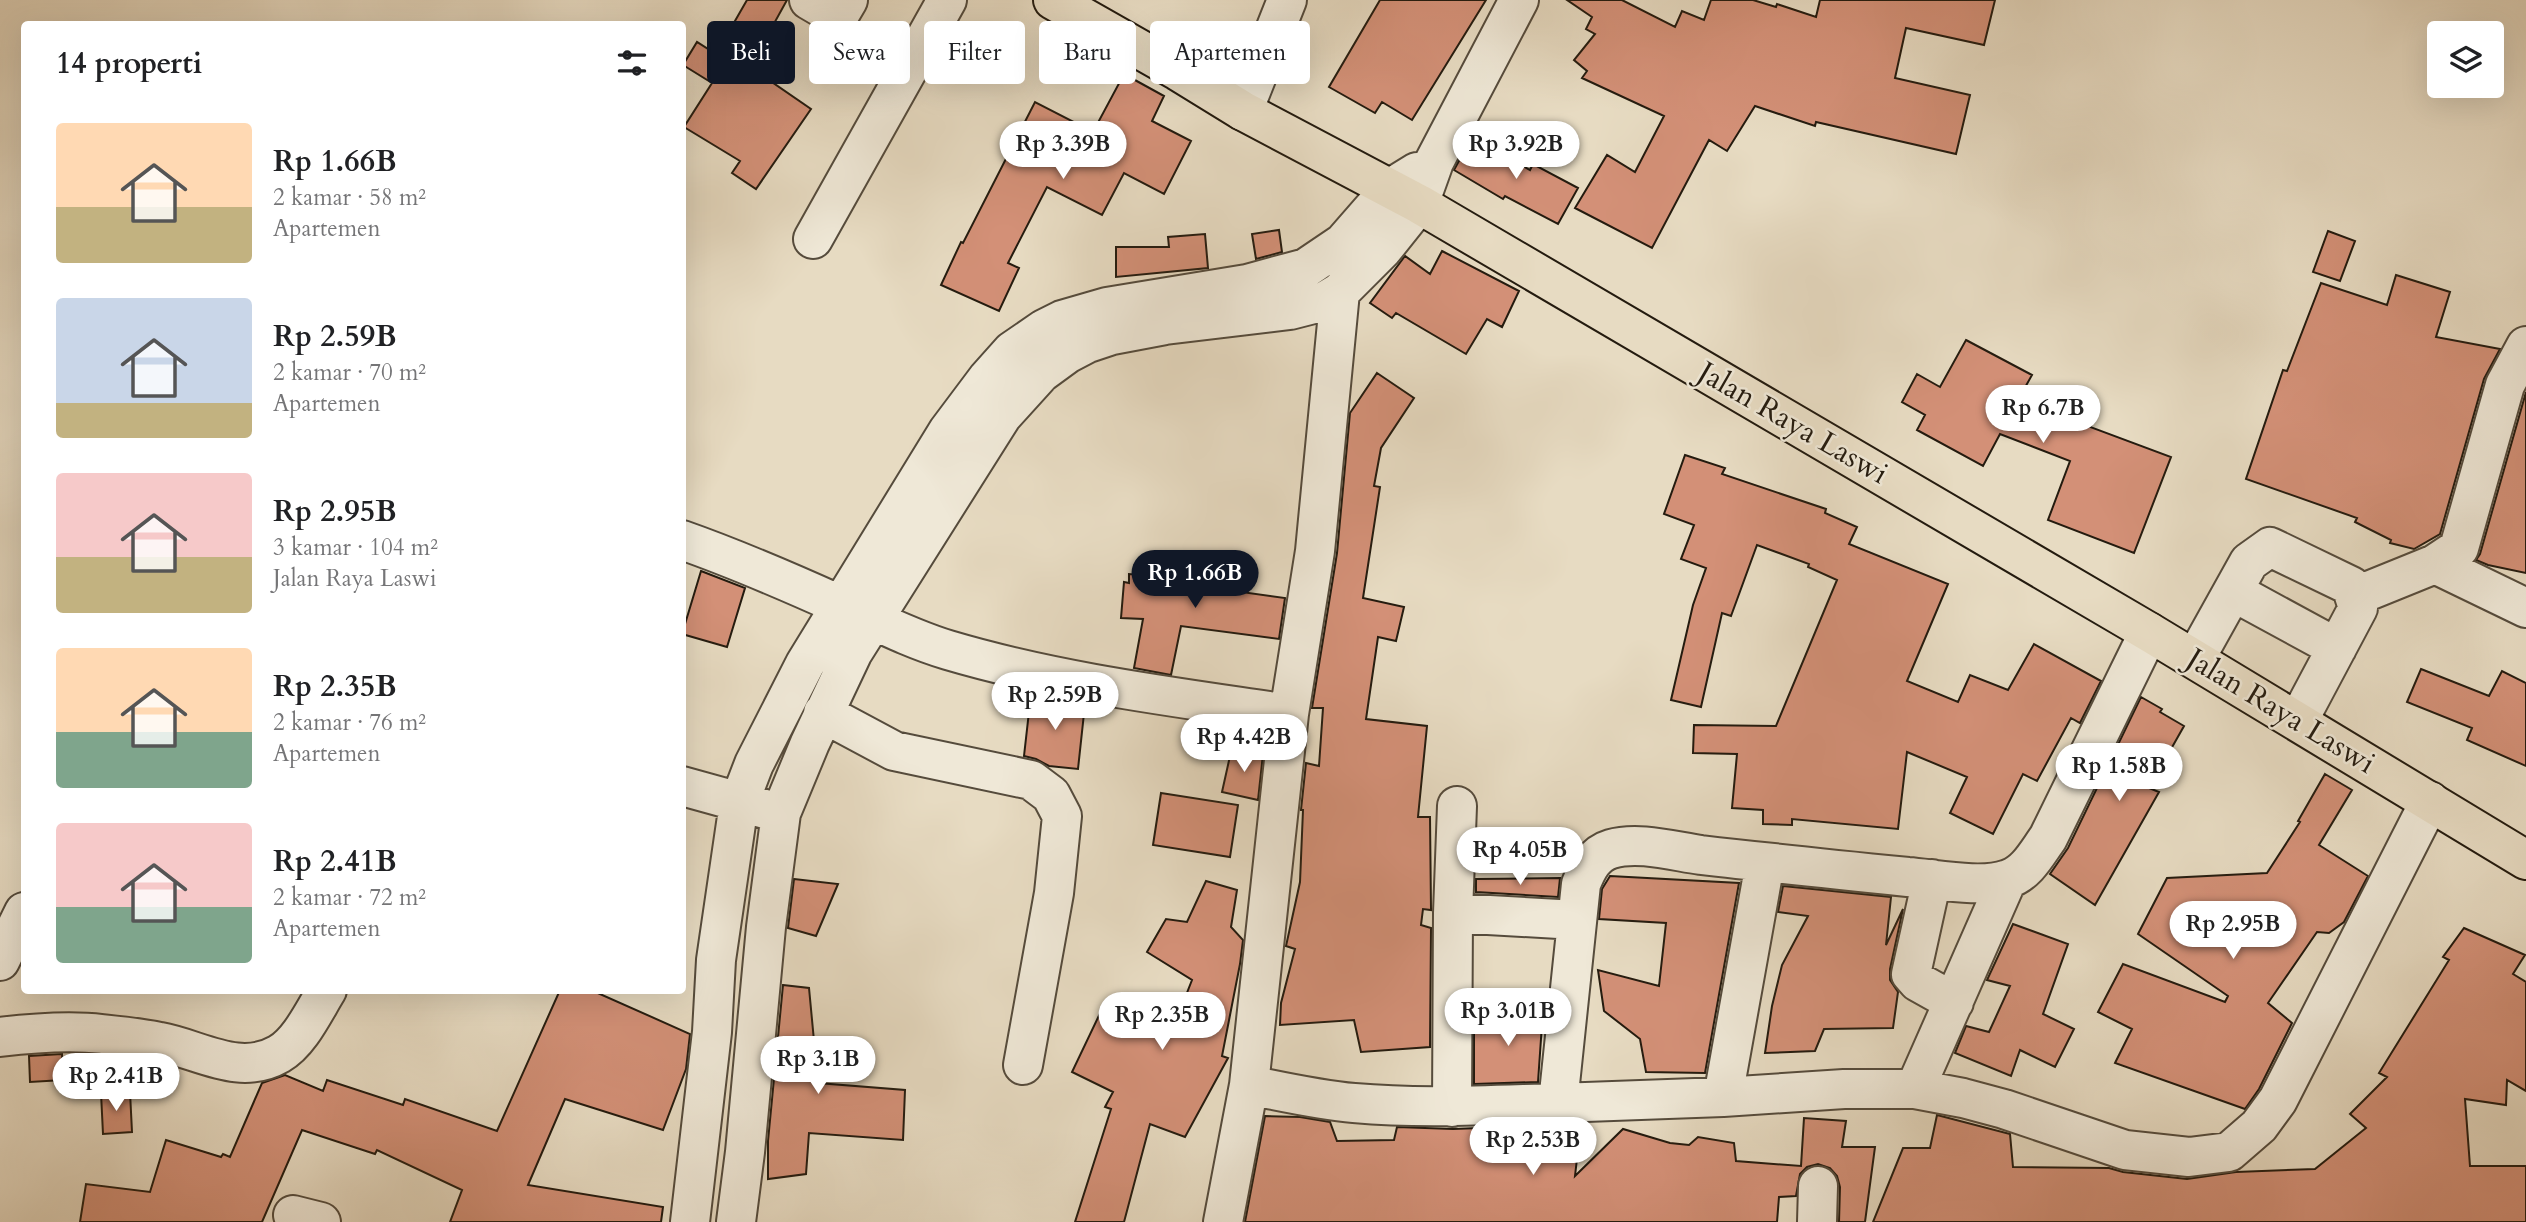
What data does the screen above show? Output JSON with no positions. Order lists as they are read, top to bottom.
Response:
{
  "streets": {
    "main road": ["Jalan Raya Laswi"]
  },
  "page": {
    "chip": [
      "Beli",
      "Sewa",
      "Filter",
      "Baru",
      "Apartemen"
    ],
    "heading": "14 properti",
    "list": [
      {
        "name": "Rp 1.66B",
        "note": "2 kamar · 58 m² · Apartemen"
      },
      {
        "name": "Rp 2.59B",
        "note": "2 kamar · 70 m² · Apartemen"
      },
      {
        "name": "Rp 2.95B",
        "note": "3 kamar · 104 m² · Jalan Raya Laswi"
      },
      {
        "name": "Rp 2.35B",
        "note": "2 kamar · 76 m² · Apartemen"
      },
      {
        "name": "Rp 2.41B",
        "note": "2 kamar · 72 m² · Apartemen"
      }
    ],
    "price": [
      "Rp 3.39B",
      "Rp 3.92B",
      "Rp 6.7B",
      "Rp 1.66B",
      "Rp 2.59B",
      "Rp 4.42B",
      "Rp 1.58B",
      "Rp 4.05B",
      "Rp 2.95B",
      "Rp 3.01B",
      "Rp 2.35B",
      "Rp 3.1B",
      "Rp 2.41B",
      "Rp 2.53B"
    ]
  }
}
